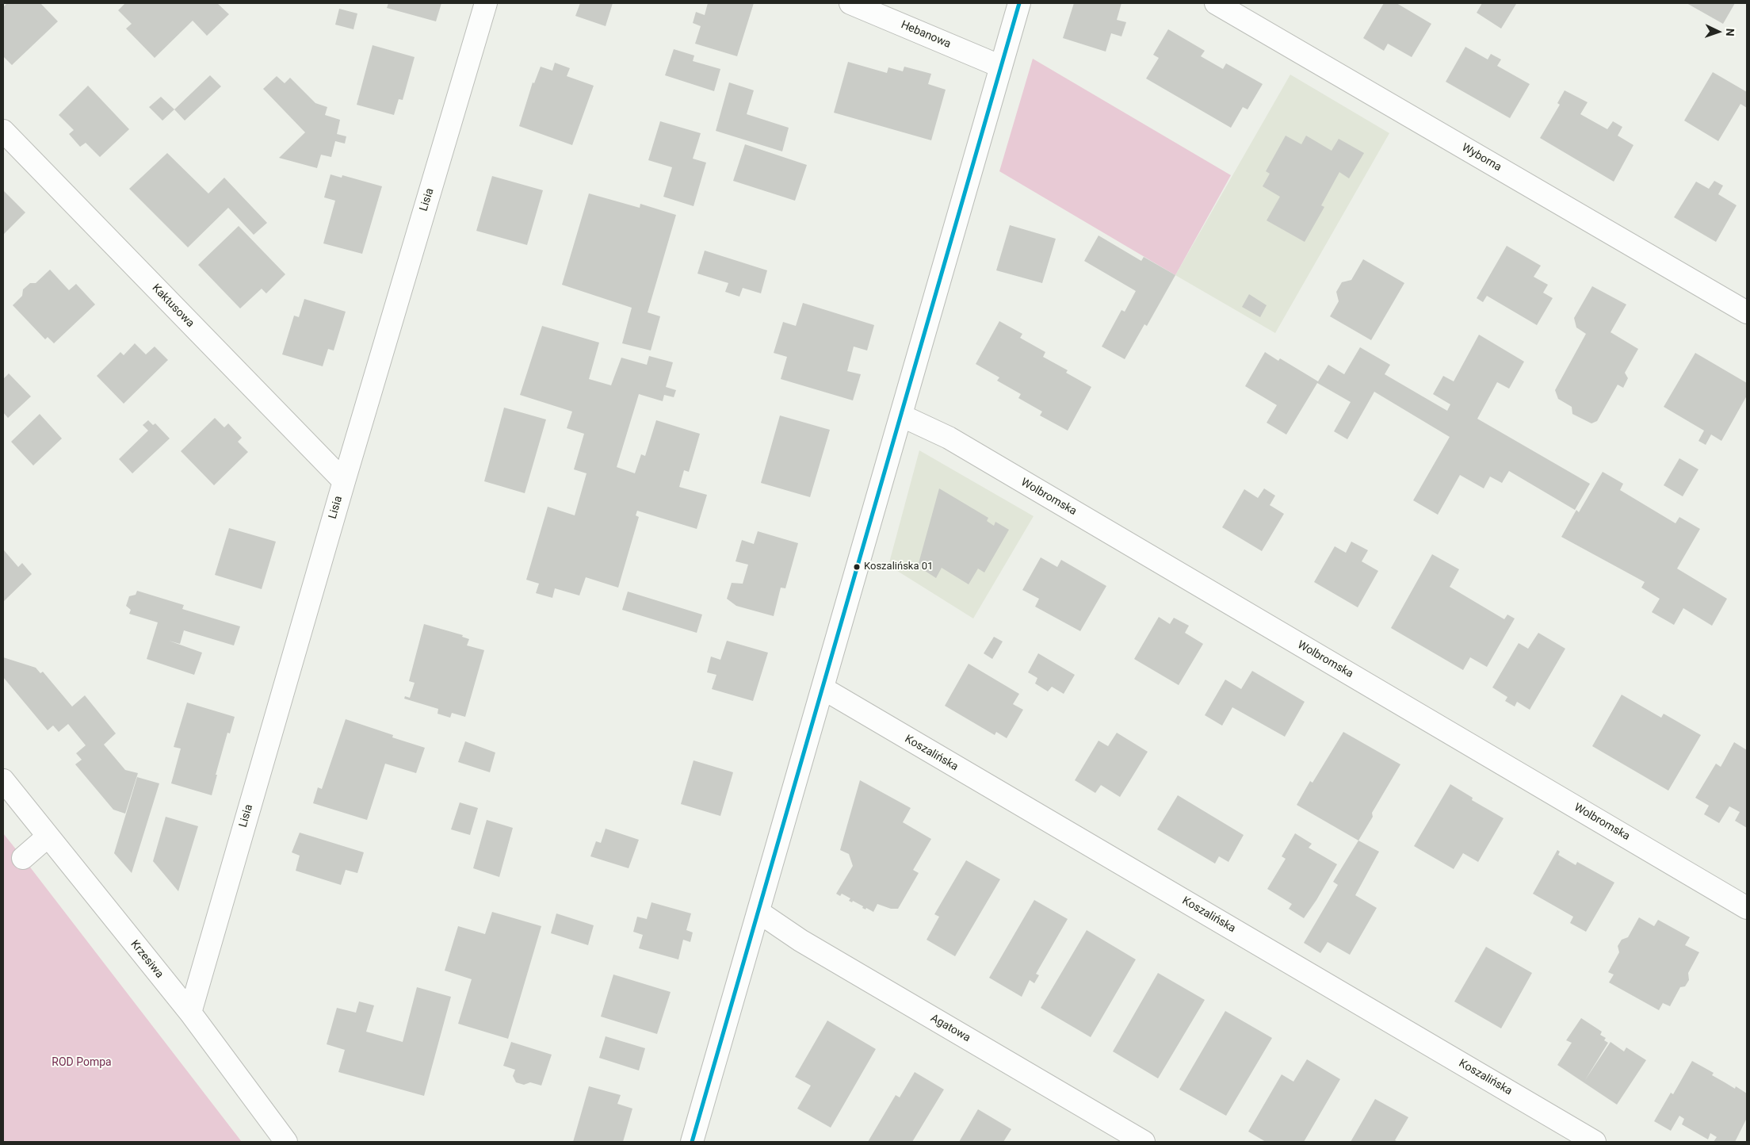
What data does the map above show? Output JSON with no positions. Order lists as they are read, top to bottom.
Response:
{
  "streets": {
    "street": [
      "Hebanowa",
      "Wyborna",
      "Lisia",
      "Kaktusowa",
      "Wolbromska",
      "Koszalińska",
      "Krzesiwa",
      "Agatowa"
    ]
  },
  "crossings": [
    ["Lisia", "Kaktusowa"],
    ["Lisia", "Krzesiwa"]
  ],
  "parks": ["ROD Pompa"],
  "places": ["Koszalińska 01"],
  "north": "right"
}
